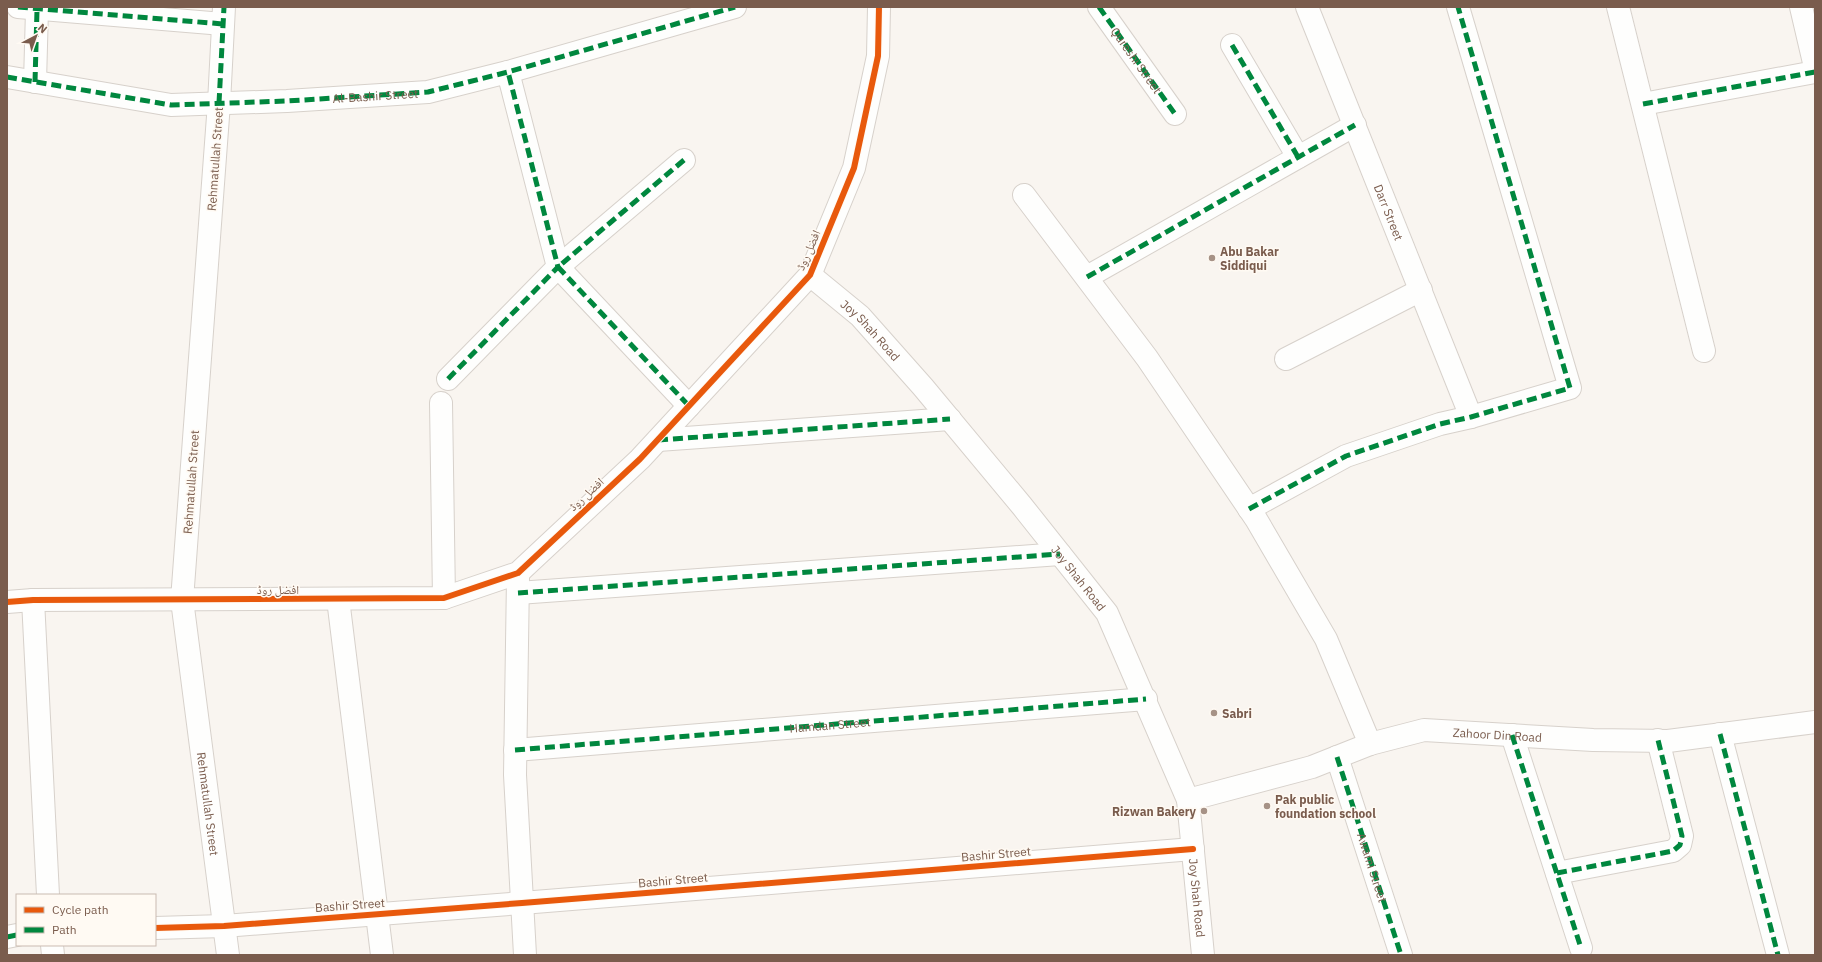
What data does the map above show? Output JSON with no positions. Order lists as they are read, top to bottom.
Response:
{
  "streets": {
    "street": [
      "Qureshi Street",
      "Al-Bashir Street",
      "Rehmatullah Street",
      "Darr Street",
      "افضل روڈ",
      "Joy Shah Road",
      "Hamdan Street",
      "Zahoor Din Road",
      "Bashir Street",
      "Awami Street"
    ]
  },
  "crossings": [
    ["Al-Bashir Street", "Rehmatullah Street"],
    ["Rehmatullah Street", "افضل روڈ"],
    ["Rehmatullah Street", "Bashir Street"],
    ["افضل روڈ", "Joy Shah Road"],
    ["Joy Shah Road", "Hamdan Street"],
    ["Joy Shah Road", "Zahoor Din Road"],
    ["Joy Shah Road", "Bashir Street"],
    ["Zahoor Din Road", "Awami Street"]
  ],
  "places": [
    "Abu Bakar Siddiqui",
    "Sabri",
    "Pak public foundation school",
    "Rizwan Bakery"
  ],
  "legend": ["Cycle path", "Path"],
  "north": "top right"
}
